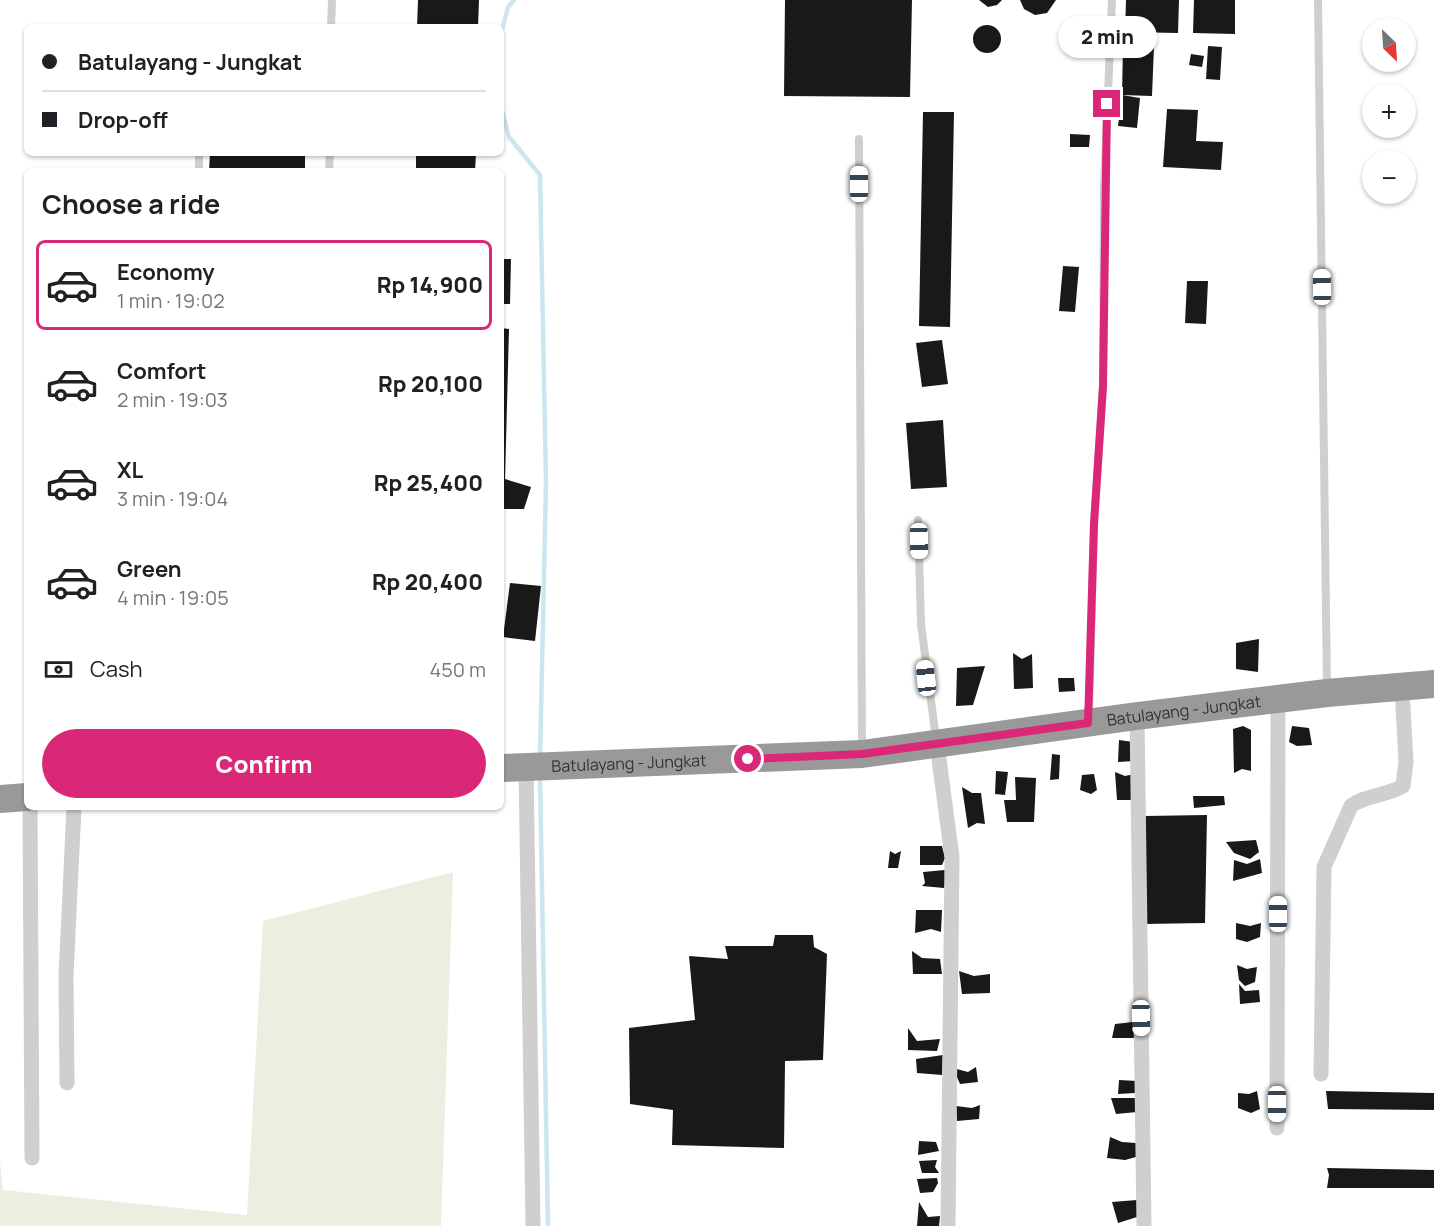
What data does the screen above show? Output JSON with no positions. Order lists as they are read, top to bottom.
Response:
{
  "streets": {
    "highway": ["Batulayang - Jungkat"]
  },
  "north": "bottom right",
  "page": {
    "bubble": "2 min",
    "map_buttons": ["+", "−"],
    "banner": ["Batulayang - Jungkat", "Drop-off"],
    "heading": "Choose a ride",
    "list": [
      {
        "name": "Economy",
        "note": "1 min · 19:02",
        "value": "Rp 14,900"
      },
      {
        "name": "Comfort",
        "note": "2 min · 19:03",
        "value": "Rp 20,100"
      },
      {
        "name": "XL",
        "note": "3 min · 19:04",
        "value": "Rp 25,400"
      },
      {
        "name": "Green",
        "note": "4 min · 19:05",
        "value": "Rp 20,400"
      }
    ],
    "pay": ["Cash", "450 m"],
    "buttons": "Confirm"
  }
}
